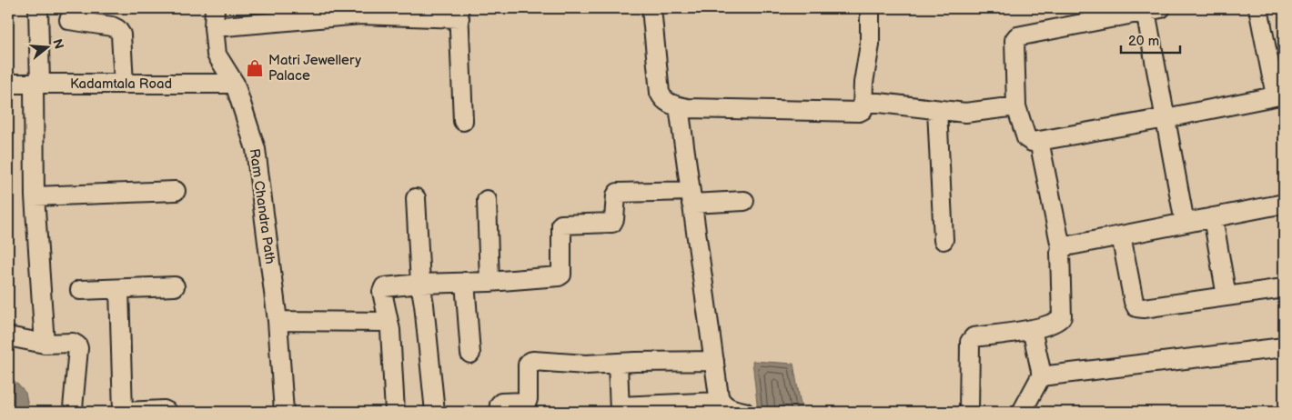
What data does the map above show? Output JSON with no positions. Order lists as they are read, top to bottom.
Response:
{
  "streets": {
    "street": ["Kadamtala Road", "Ram Chandra Path"]
  },
  "crossings": [
    ["Kadamtala Road", "Ram Chandra Path"]
  ],
  "places": {
    "shop": ["Matri Jewellery Palace"]
  },
  "scale_bar": "20 m",
  "north": "right"
}
